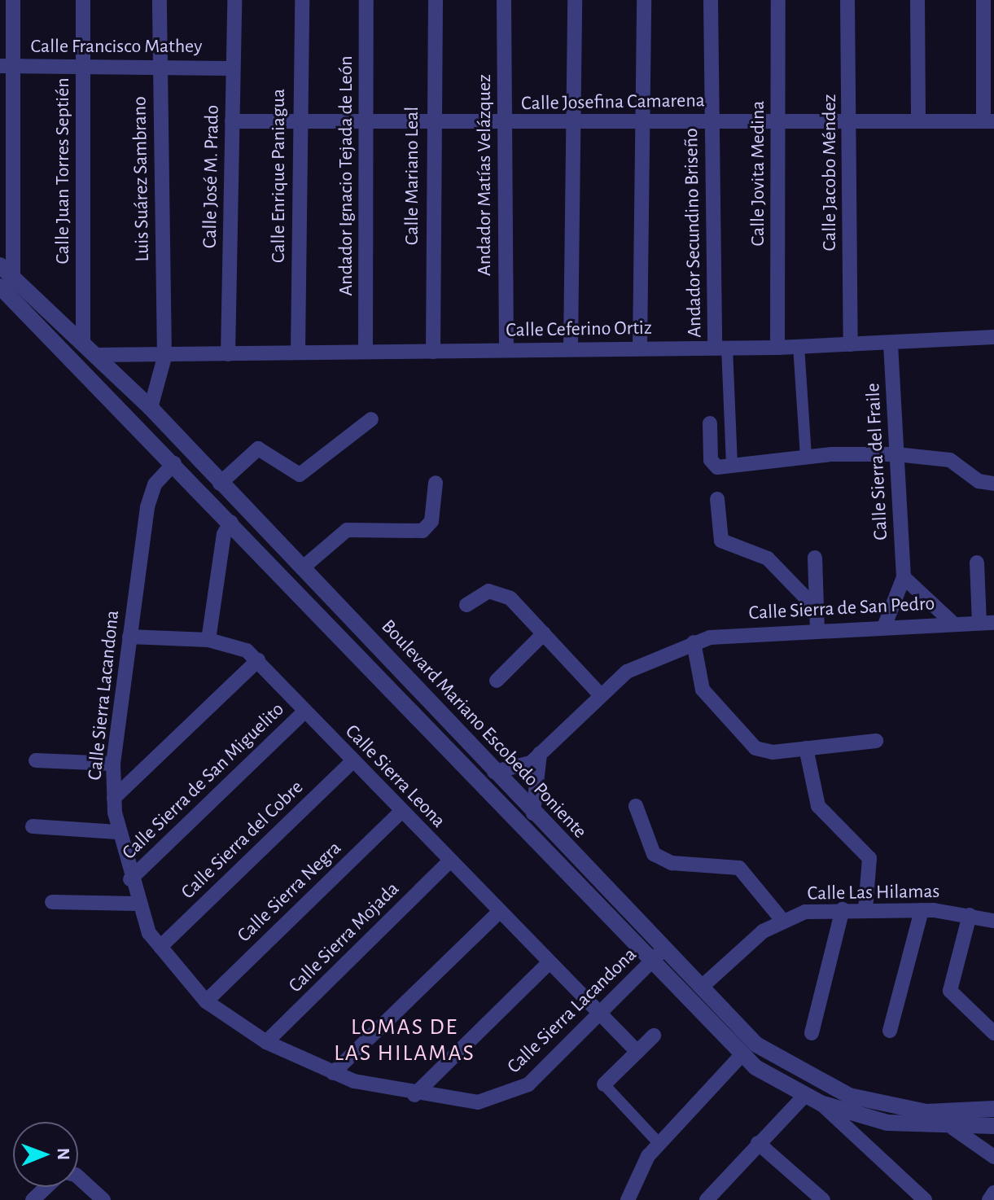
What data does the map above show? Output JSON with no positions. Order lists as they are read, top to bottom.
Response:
{
  "streets": {
    "street": [
      "Calle Francisco Mathey",
      "Calle Josefina Camarena",
      "Calle Juan Torres Septién",
      "Calle Jacobo Méndez",
      "Calle Jovita Medina",
      "Andador Matías Velázquez",
      "Calle Enrique Paniagua",
      "Andador Ignacio Tejada de León",
      "Calle Mariano Leal",
      "Calle José M. Prado",
      "Luis Suárez Sambrano",
      "Andador Secundino Briseño",
      "Calle Ceferino Ortiz",
      "Calle Sierra del Fraile",
      "Calle Sierra de San Pedro",
      "Calle Sierra Lacandona",
      "Boulevard Mariano Escobedo Poniente",
      "Calle Sierra Leona",
      "Calle Sierra de San Miguelito",
      "Calle Sierra del Cobre",
      "Calle Sierra Negra",
      "Calle Las Hilamas",
      "Calle Sierra Mojada"
    ]
  },
  "crossings": [
    ["Calle Francisco Mathey", "Calle Juan Torres Septién"],
    ["Calle Francisco Mathey", "Calle José M. Prado"],
    ["Calle Francisco Mathey", "Luis Suárez Sambrano"],
    ["Calle Josefina Camarena", "Calle Jacobo Méndez"],
    ["Calle Josefina Camarena", "Calle Jovita Medina"],
    ["Calle Josefina Camarena", "Andador Matías Velázquez"],
    ["Calle Josefina Camarena", "Calle Enrique Paniagua"],
    ["Calle Josefina Camarena", "Andador Ignacio Tejada de León"],
    ["Calle Josefina Camarena", "Calle Mariano Leal"],
    ["Calle Josefina Camarena", "Calle José M. Prado"],
    ["Calle Josefina Camarena", "Andador Secundino Briseño"],
    ["Calle Juan Torres Septién", "Boulevard Mariano Escobedo Poniente"],
    ["Calle Jacobo Méndez", "Calle Ceferino Ortiz"],
    ["Calle Jovita Medina", "Calle Ceferino Ortiz"],
    ["Andador Matías Velázquez", "Calle Ceferino Ortiz"],
    ["Calle Enrique Paniagua", "Calle Ceferino Ortiz"],
    ["Andador Ignacio Tejada de León", "Calle Ceferino Ortiz"],
    ["Calle Mariano Leal", "Calle Ceferino Ortiz"],
    ["Calle José M. Prado", "Calle Ceferino Ortiz"],
    ["Luis Suárez Sambrano", "Calle Ceferino Ortiz"],
    ["Andador Secundino Briseño", "Calle Ceferino Ortiz"],
    ["Calle Ceferino Ortiz", "Calle Sierra del Fraile"],
    ["Calle Ceferino Ortiz", "Boulevard Mariano Escobedo Poniente"],
    ["Calle Sierra del Fraile", "Calle Sierra de San Pedro"],
    ["Calle Sierra de San Pedro", "Boulevard Mariano Escobedo Poniente"],
    ["Calle Sierra Lacandona", "Boulevard Mariano Escobedo Poniente"],
    ["Calle Sierra Lacandona", "Calle Sierra Leona"],
    ["Calle Sierra Lacandona", "Calle Sierra de San Miguelito"],
    ["Calle Sierra Lacandona", "Calle Sierra del Cobre"],
    ["Calle Sierra Lacandona", "Calle Sierra Negra"],
    ["Calle Sierra Lacandona", "Calle Sierra Mojada"],
    ["Calle Sierra Leona", "Calle Sierra de San Miguelito"],
    ["Calle Sierra Leona", "Calle Sierra del Cobre"],
    ["Calle Sierra Leona", "Calle Sierra Negra"],
    ["Calle Sierra Leona", "Calle Sierra Mojada"]
  ],
  "districts": ["LOMAS DE LAS HILAMAS"],
  "north": "right"
}
